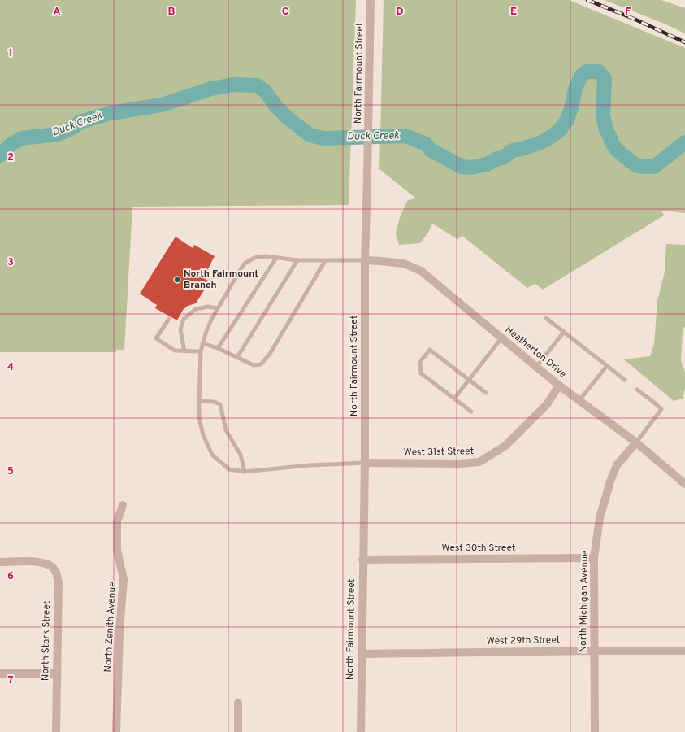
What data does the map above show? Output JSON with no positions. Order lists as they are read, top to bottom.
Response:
{
  "streets": {
    "street": [
      "North Fairmount Street",
      "Heatherton Drive",
      "West 31st Street",
      "West 30th Street",
      "North Michigan Avenue",
      "North Zenith Avenue",
      "North Stark Street",
      "West 29th Street"
    ]
  },
  "crossings": [
    ["North Fairmount Street", "Heatherton Drive"],
    ["North Fairmount Street", "West 31st Street"],
    ["North Fairmount Street", "West 30th Street"],
    ["North Fairmount Street", "West 29th Street"],
    ["Heatherton Drive", "West 31st Street"],
    ["Heatherton Drive", "North Michigan Avenue"],
    ["West 30th Street", "North Michigan Avenue"],
    ["North Michigan Avenue", "West 29th Street"]
  ],
  "water": ["Duck Creek"],
  "places": ["North Fairmount Branch"],
  "grid": {
    "columns": [
      "A",
      "B",
      "C",
      "D",
      "E",
      "F"
    ],
    "rows": [
      "1",
      "2",
      "3",
      "4",
      "5",
      "6",
      "7"
    ]
  }
}
